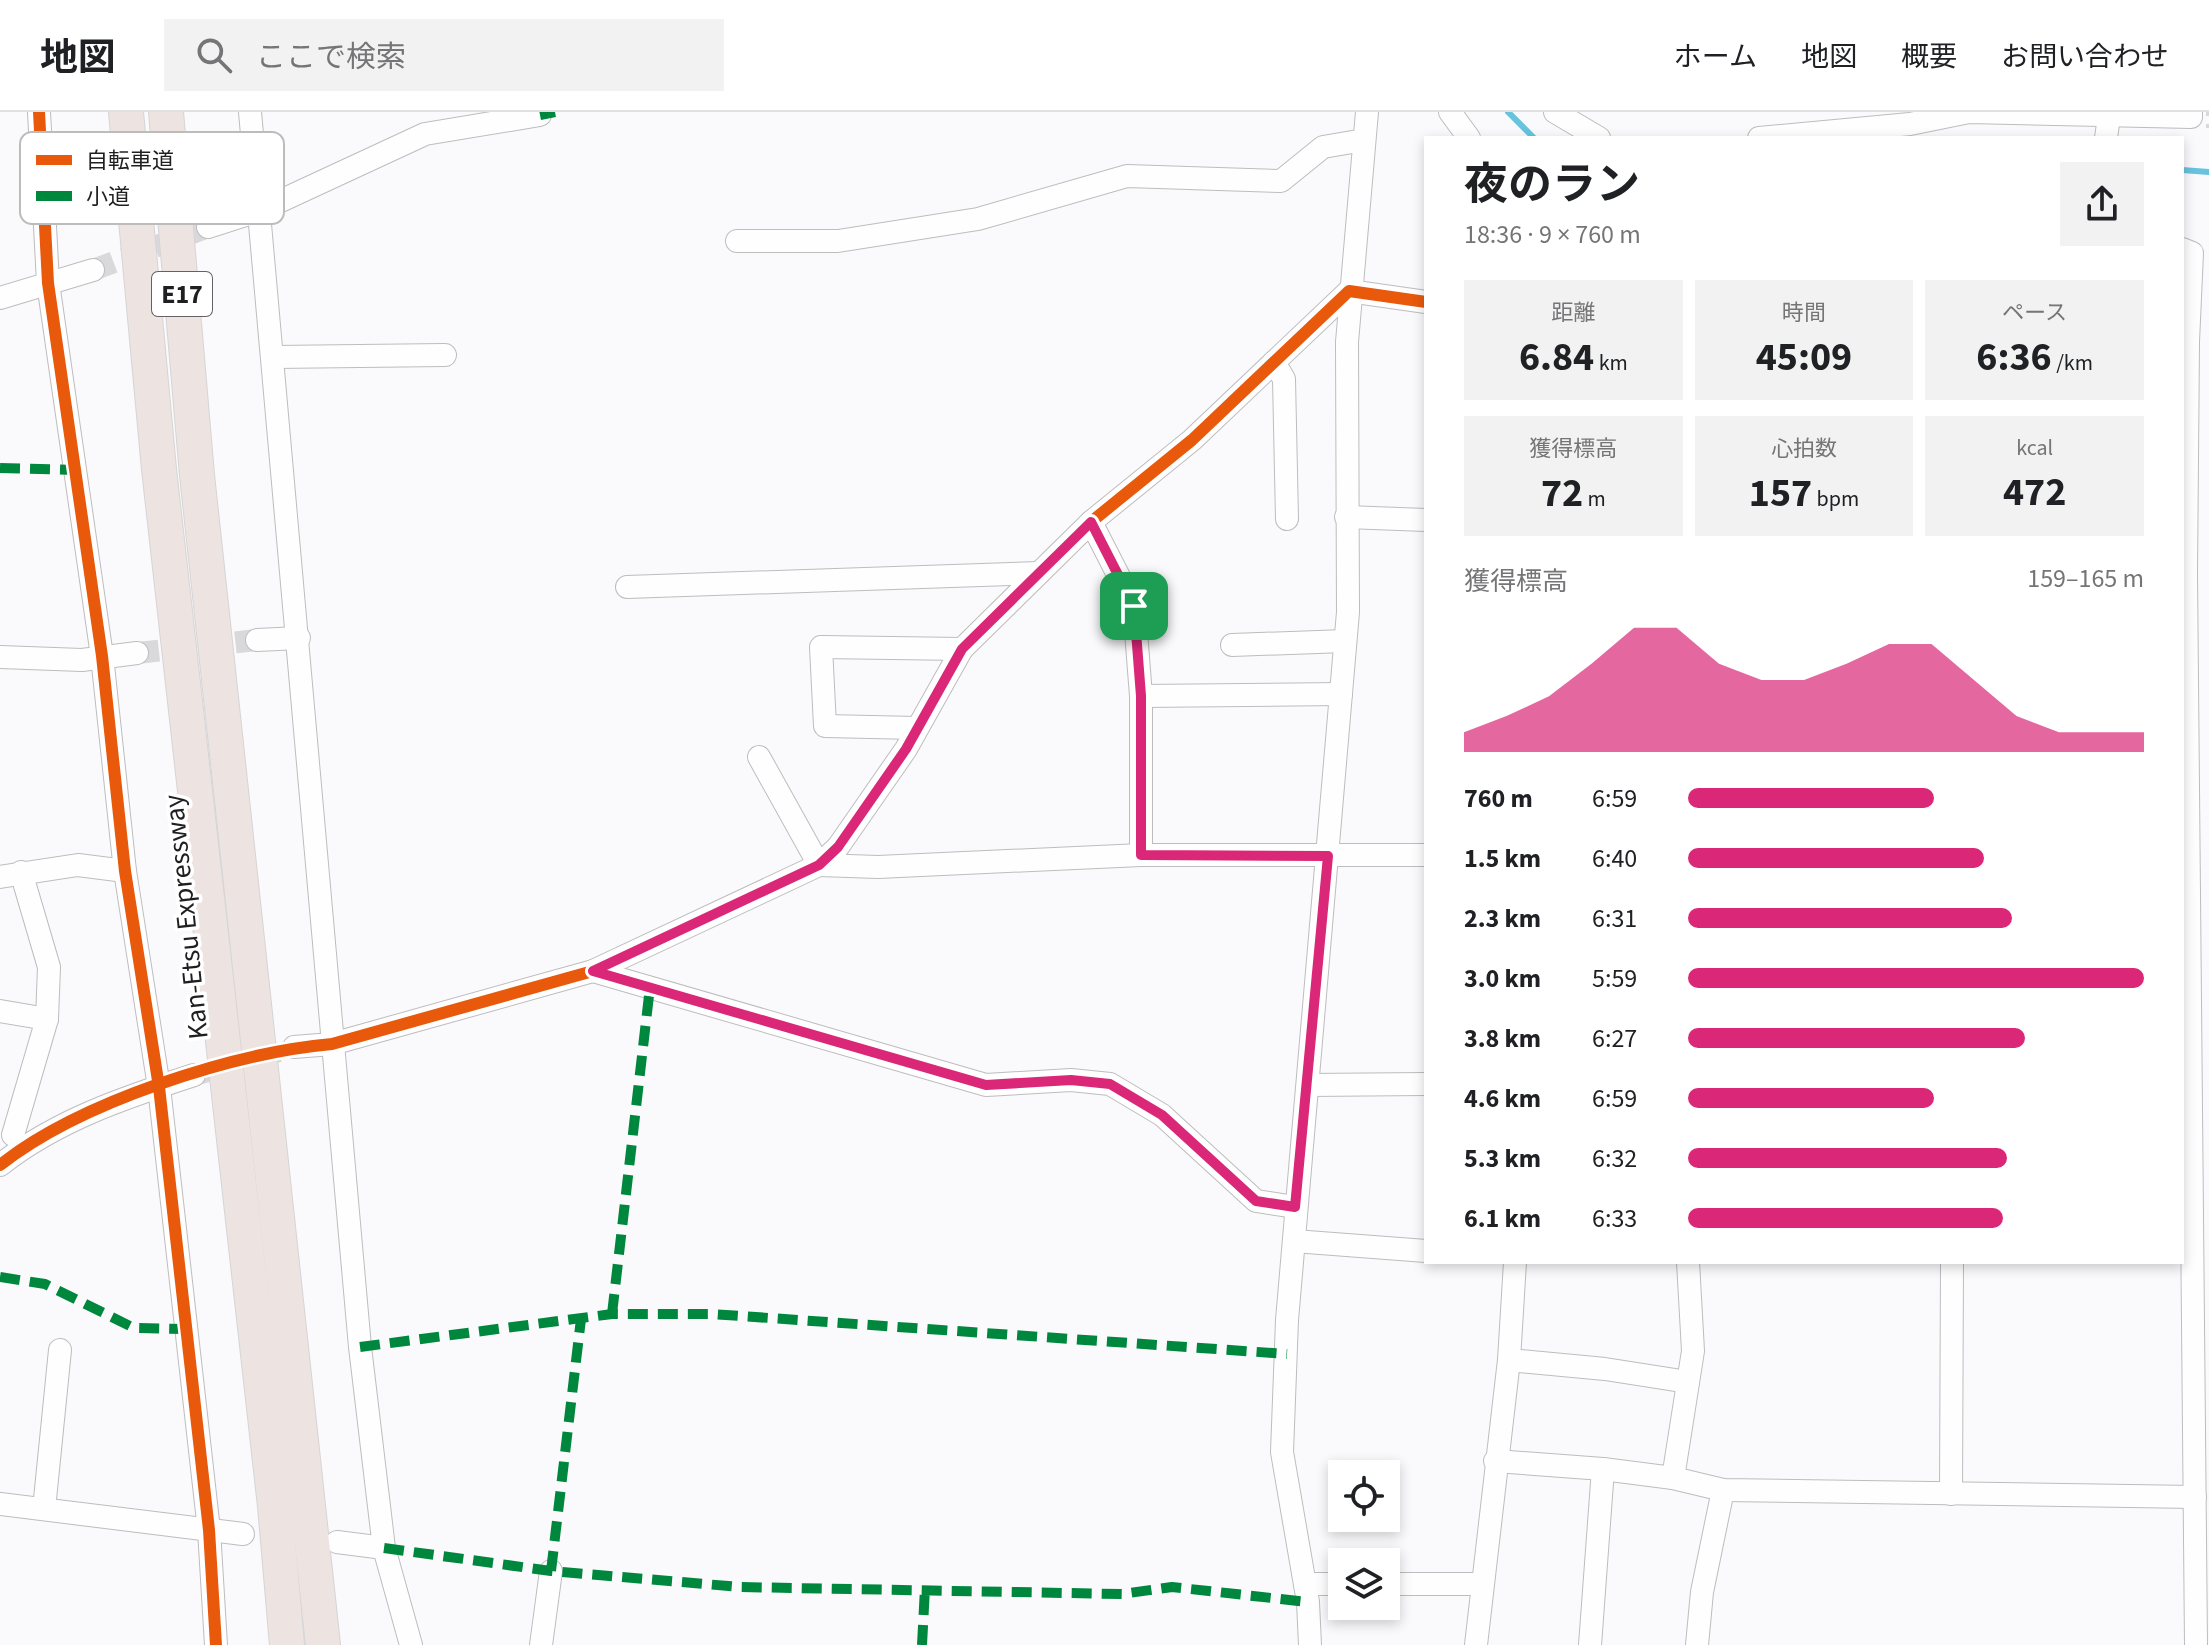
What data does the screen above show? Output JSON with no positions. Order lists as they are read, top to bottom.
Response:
{
  "streets": {
    "highway": ["E17", "Kan-Etsu Expressway"]
  },
  "legend": ["自転車道", "小道"],
  "page": {
    "header": "地図",
    "search": "ここで検索",
    "nav": [
      "ホーム",
      "地図",
      "概要",
      "お問い合わせ"
    ],
    "heading": ["夜のラン", "18:36 · 9 × 760 m"],
    "stats": [
      ["距離", "6.84 km"],
      ["時間", "45:09"],
      ["ペース", "6:36 /km"],
      ["獲得標高", "72 m"],
      ["心拍数", "157 bpm"],
      ["kcal", "472"]
    ],
    "chart": ["獲得標高", "159–165 m"],
    "list": [
      {
        "name": "760 m",
        "note": "6:59"
      },
      {
        "name": "1.5 km",
        "note": "6:40"
      },
      {
        "name": "2.3 km",
        "note": "6:31"
      },
      {
        "name": "3.0 km",
        "note": "5:59"
      },
      {
        "name": "3.8 km",
        "note": "6:27"
      },
      {
        "name": "4.6 km",
        "note": "6:59"
      },
      {
        "name": "5.3 km",
        "note": "6:32"
      },
      {
        "name": "6.1 km",
        "note": "6:33"
      }
    ]
  }
}
